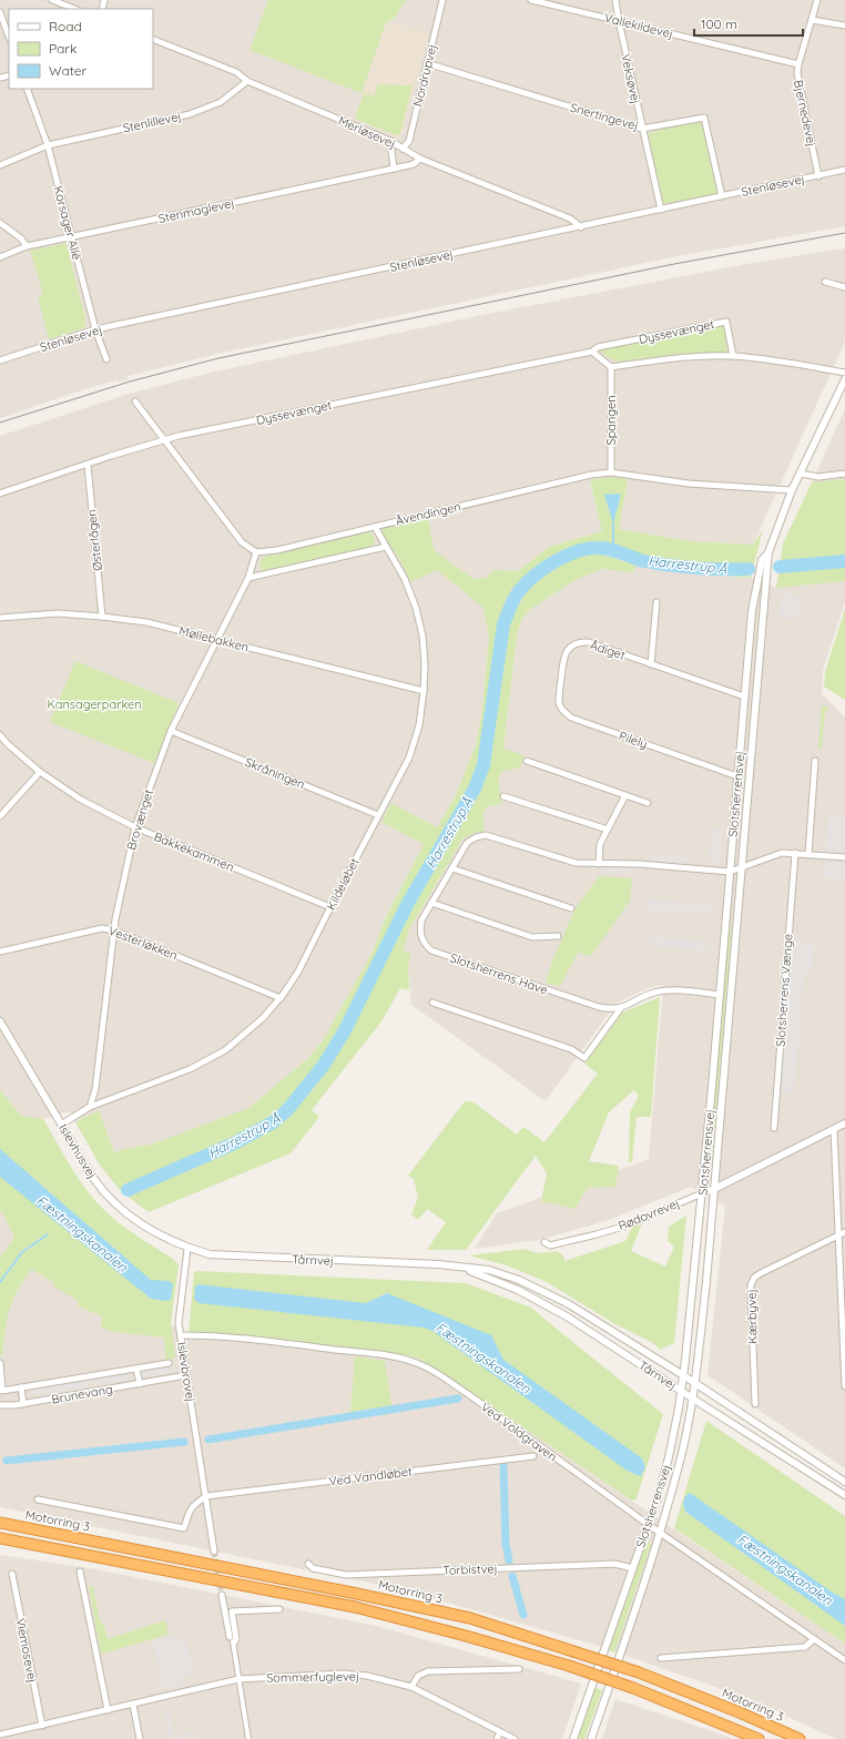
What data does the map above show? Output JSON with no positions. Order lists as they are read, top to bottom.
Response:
{
  "streets": {
    "highway": ["Motorring 3"],
    "street": [
      "Vallekildevej",
      "Nordrupvej",
      "Veksøvej",
      "Bjernedevej",
      "Snertingevej",
      "Stenlillevej",
      "Merløsevej",
      "Stenløsevej",
      "Stenmaglevej",
      "Korsager Allé",
      "Dyssevænget",
      "Spangen",
      "Åvendingen",
      "Østerlågen",
      "Møllebakken",
      "Ådiget",
      "Pilely",
      "Skråningen",
      "Slotsherrensvej",
      "Brovænget",
      "Bakkekammen",
      "Kildeløbet",
      "Vesterløkken",
      "Slotsherrens Have",
      "Slotsherrens Vænge",
      "Islevhusvej",
      "Rødovrevej",
      "Tårnvej",
      "Kærbyvej",
      "Islevbrovej",
      "Brunevang",
      "Ved Voldgraven",
      "Ved Vandløbet",
      "Torbistvej",
      "Viemosevej",
      "Sommerfuglevej"
    ]
  },
  "crossings": [
    ["Vallekildevej", "Veksøvej"],
    ["Vallekildevej", "Bjernedevej"],
    ["Nordrupvej", "Snertingevej"],
    ["Nordrupvej", "Merløsevej"],
    ["Veksøvej", "Snertingevej"],
    ["Veksøvej", "Stenløsevej"],
    ["Bjernedevej", "Stenløsevej"],
    ["Snertingevej", "Stenløsevej"],
    ["Stenlillevej", "Merløsevej"],
    ["Stenlillevej", "Korsager Allé"],
    ["Merløsevej", "Stenløsevej"],
    ["Merløsevej", "Stenmaglevej"],
    ["Stenløsevej", "Korsager Allé"],
    ["Stenmaglevej", "Korsager Allé"],
    ["Dyssevænget", "Spangen"],
    ["Dyssevænget", "Østerlågen"],
    ["Spangen", "Åvendingen"],
    ["Åvendingen", "Slotsherrensvej"],
    ["Åvendingen", "Brovænget"],
    ["Åvendingen", "Kildeløbet"],
    ["Østerlågen", "Møllebakken"],
    ["Møllebakken", "Brovænget"],
    ["Møllebakken", "Kildeløbet"],
    ["Ådiget", "Pilely"],
    ["Ådiget", "Slotsherrensvej"],
    ["Pilely", "Slotsherrensvej"],
    ["Skråningen", "Brovænget"],
    ["Skråningen", "Kildeløbet"],
    ["Slotsherrensvej", "Slotsherrens Have"],
    ["Slotsherrensvej", "Rødovrevej"],
    ["Slotsherrensvej", "Tårnvej"],
    ["Slotsherrensvej", "Ved Voldgraven"],
    ["Slotsherrensvej", "Torbistvej"],
    ["Brovænget", "Bakkekammen"],
    ["Brovænget", "Kildeløbet"],
    ["Brovænget", "Vesterløkken"],
    ["Bakkekammen", "Kildeløbet"],
    ["Kildeløbet", "Vesterløkken"],
    ["Kildeløbet", "Islevhusvej"],
    ["Islevhusvej", "Tårnvej"],
    ["Islevhusvej", "Islevbrovej"],
    ["Tårnvej", "Islevbrovej"],
    ["Islevbrovej", "Brunevang"],
    ["Islevbrovej", "Ved Voldgraven"],
    ["Islevbrovej", "Ved Vandløbet"]
  ],
  "water": ["Harrestrup Å", "Fæstningskanalen"],
  "parks": ["Kansagerparken"],
  "legend": ["Road", "Park", "Water"],
  "scale_bar": "100 m"
}
